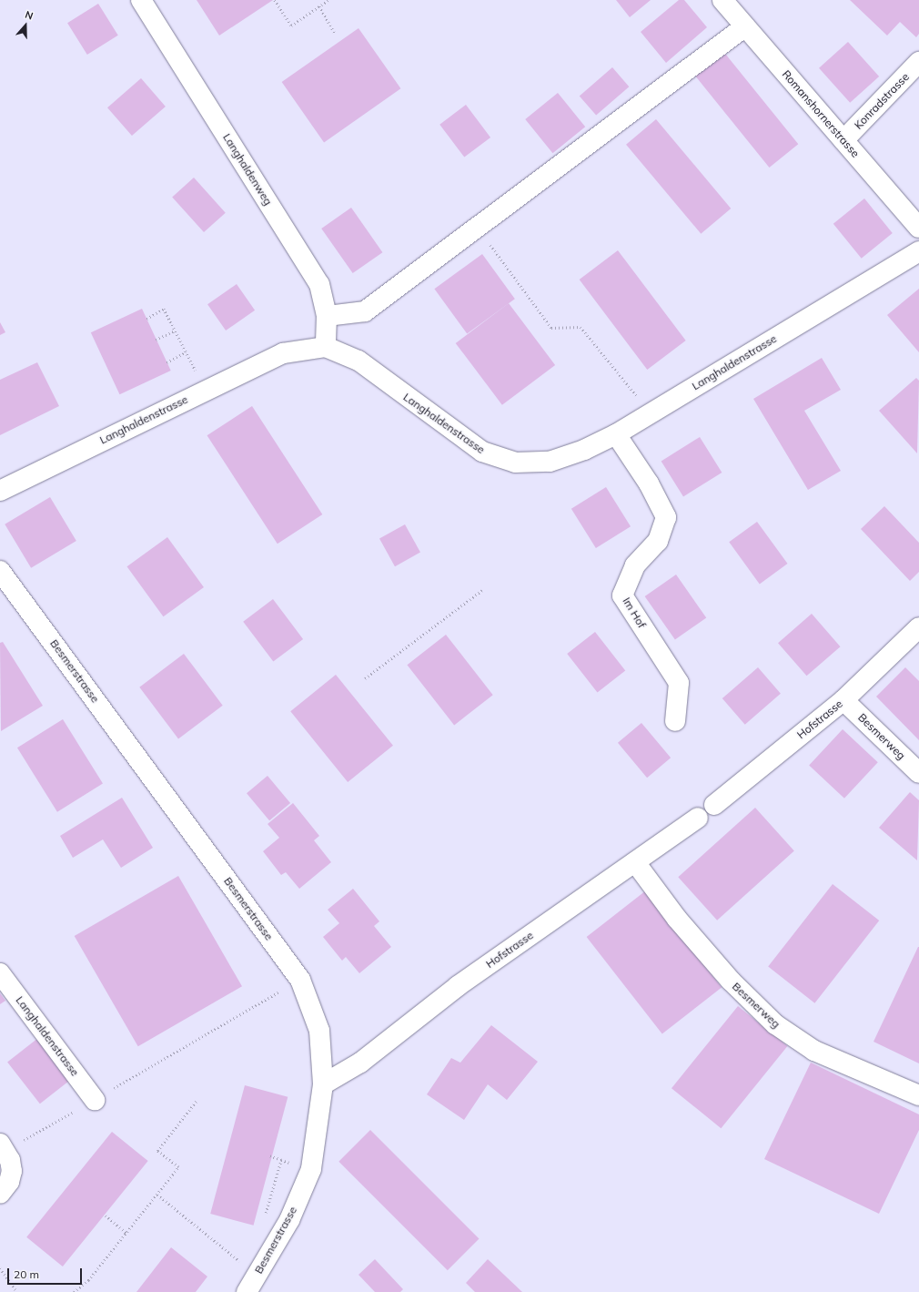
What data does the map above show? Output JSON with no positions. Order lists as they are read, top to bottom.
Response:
{
  "streets": {
    "street": [
      "Konradstrasse",
      "Romanshornerstrasse",
      "Langhaldenweg",
      "Langhaldenstrasse",
      "Im Hof",
      "Besmerstrasse",
      "Hofstrasse",
      "Besmerweg"
    ]
  },
  "crossings": [
    ["Konradstrasse", "Romanshornerstrasse"],
    ["Langhaldenweg", "Langhaldenstrasse"],
    ["Langhaldenstrasse", "Im Hof"],
    ["Besmerstrasse", "Hofstrasse"],
    ["Hofstrasse", "Besmerweg"]
  ],
  "scale_bar": "20 m",
  "north": "top"
}
